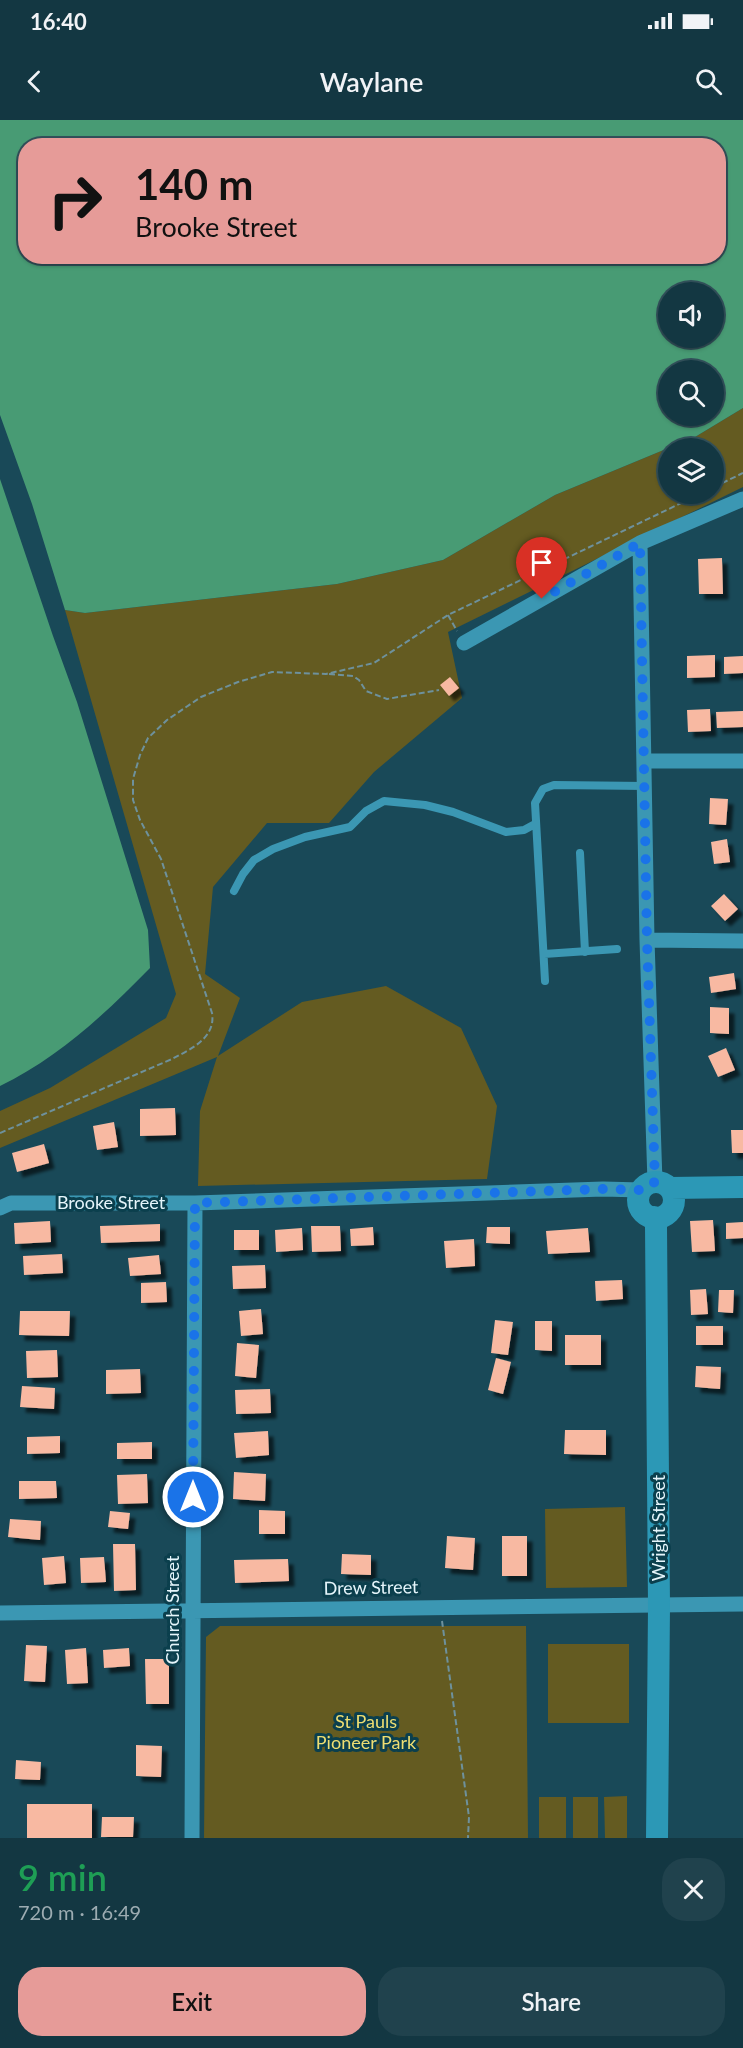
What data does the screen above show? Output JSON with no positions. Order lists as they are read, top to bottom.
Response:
{
  "streets": {
    "street": [
      "Brooke Street",
      "Wright Street",
      "Drew Street",
      "Church Street"
    ]
  },
  "crossings": [
    ["Brooke Street", "Wright Street"],
    ["Brooke Street", "Church Street"],
    ["Wright Street", "Drew Street"],
    ["Drew Street", "Church Street"]
  ],
  "parks": ["St Pauls Pioneer Park"],
  "page": {
    "status": "16:40",
    "header": "Waylane",
    "turn": ["140 m", "Brooke Street"],
    "heading": ["9 min", "720 m · 16:49"],
    "buttons": ["Exit", "Share"]
  }
}
